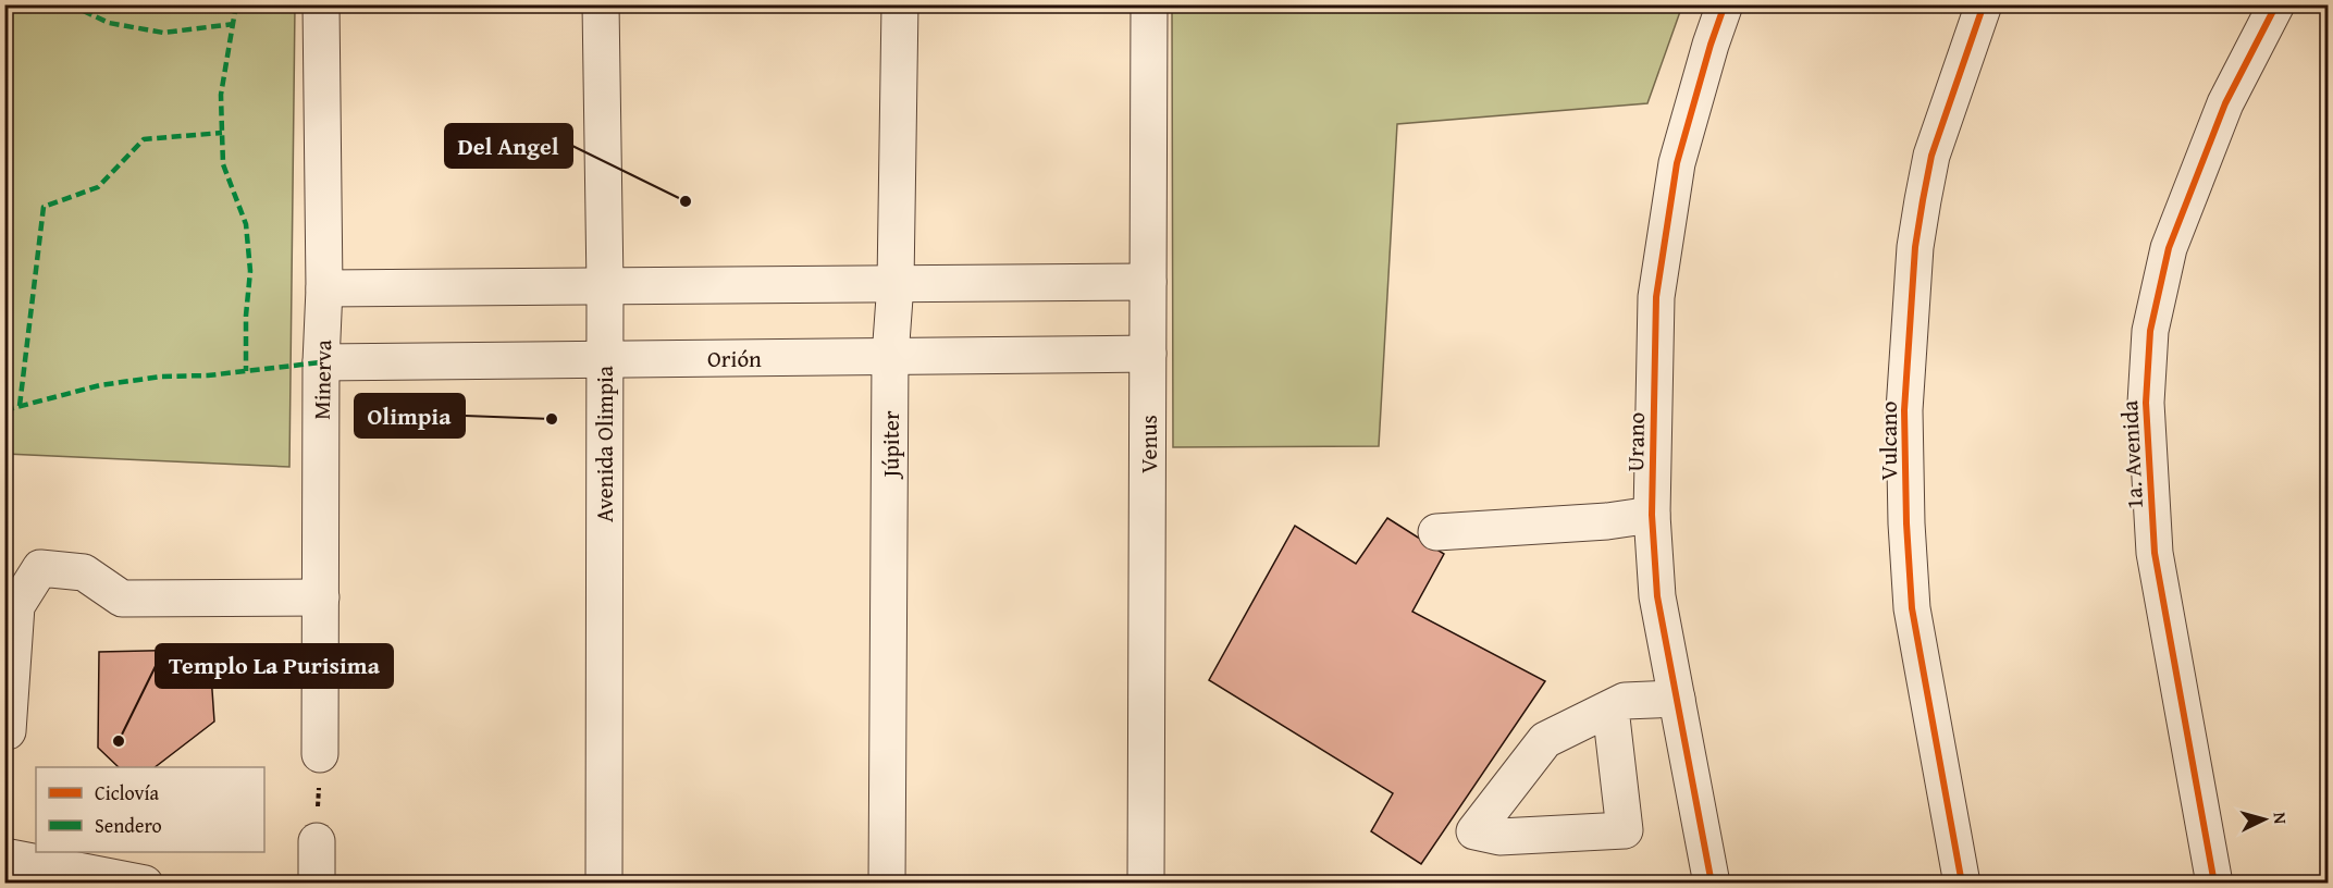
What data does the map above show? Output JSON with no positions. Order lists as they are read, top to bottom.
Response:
{
  "streets": {
    "street": [
      "Orión",
      "Minerva",
      "Vulcano",
      "Urano",
      "Avenida Olimpia",
      "Júpiter",
      "Venus",
      "1a. Avenida"
    ]
  },
  "crossings": [
    ["Orión", "Minerva"],
    ["Orión", "Avenida Olimpia"],
    ["Orión", "Júpiter"],
    ["Orión", "Venus"]
  ],
  "places": ["Del Angel", "Olimpia", "Templo La Purisima"],
  "legend": ["Ciclovía", "Sendero"],
  "north": "right"
}
